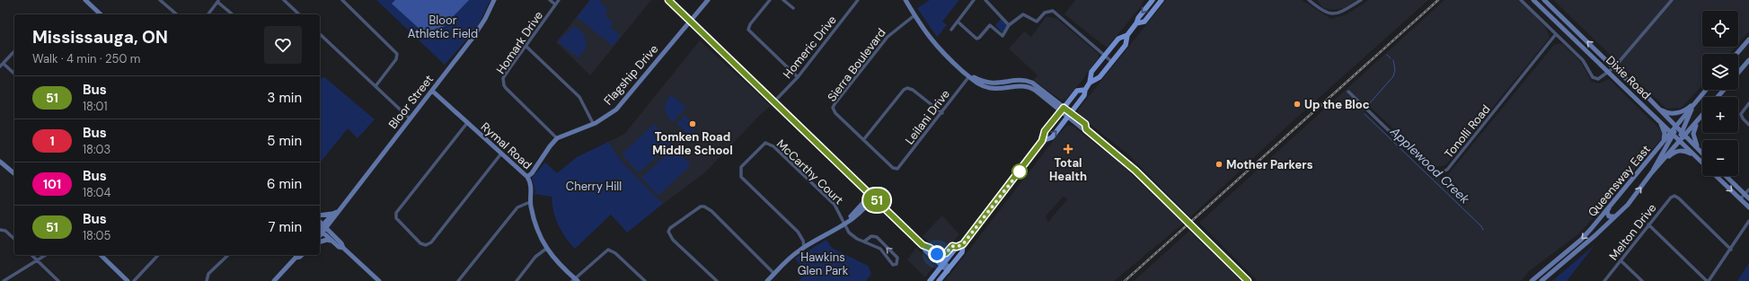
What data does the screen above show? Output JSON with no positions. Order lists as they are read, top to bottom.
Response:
{
  "streets": {
    "street": [
      "Homark Drive",
      "Homeric Drive",
      "Sierra Boulevard",
      "Flagship Drive",
      "Dixie Road",
      "Bloor Street",
      "Leilani Drive",
      "Tonolli Road",
      "Rymal Road",
      "McCarthy Court",
      "Queensway East",
      "Melton Drive"
    ]
  },
  "crossings": [
    ["Homark Drive", "Flagship Drive"],
    ["Sierra Boulevard", "Leilani Drive"],
    ["Flagship Drive", "Rymal Road"],
    ["Dixie Road", "Queensway East"],
    ["Bloor Street", "Rymal Road"]
  ],
  "water": ["Applewood Creek"],
  "parks": ["Bloor Athletic Field", "Cherry Hill", "Hawkins Glen Park"],
  "places": {
    "other": ["Up the Bloc", "Tomken Road Middle School", "Mother Parkers"],
    "health": ["Total Health"]
  },
  "lines": ["bus line 51"],
  "page": {
    "on_map": "51",
    "map_buttons": ["+", "−"],
    "heading": ["Mississauga, ON", "Walk · 4 min · 250 m"],
    "list": [
      {
        "mark": "51",
        "name": "Bus",
        "note": "18:01",
        "value": "3 min"
      },
      {
        "mark": "1",
        "name": "Bus",
        "note": "18:03",
        "value": "5 min"
      },
      {
        "mark": "101",
        "name": "Bus",
        "note": "18:04",
        "value": "6 min"
      },
      {
        "mark": "51",
        "name": "Bus",
        "note": "18:05",
        "value": "7 min"
      }
    ]
  }
}
